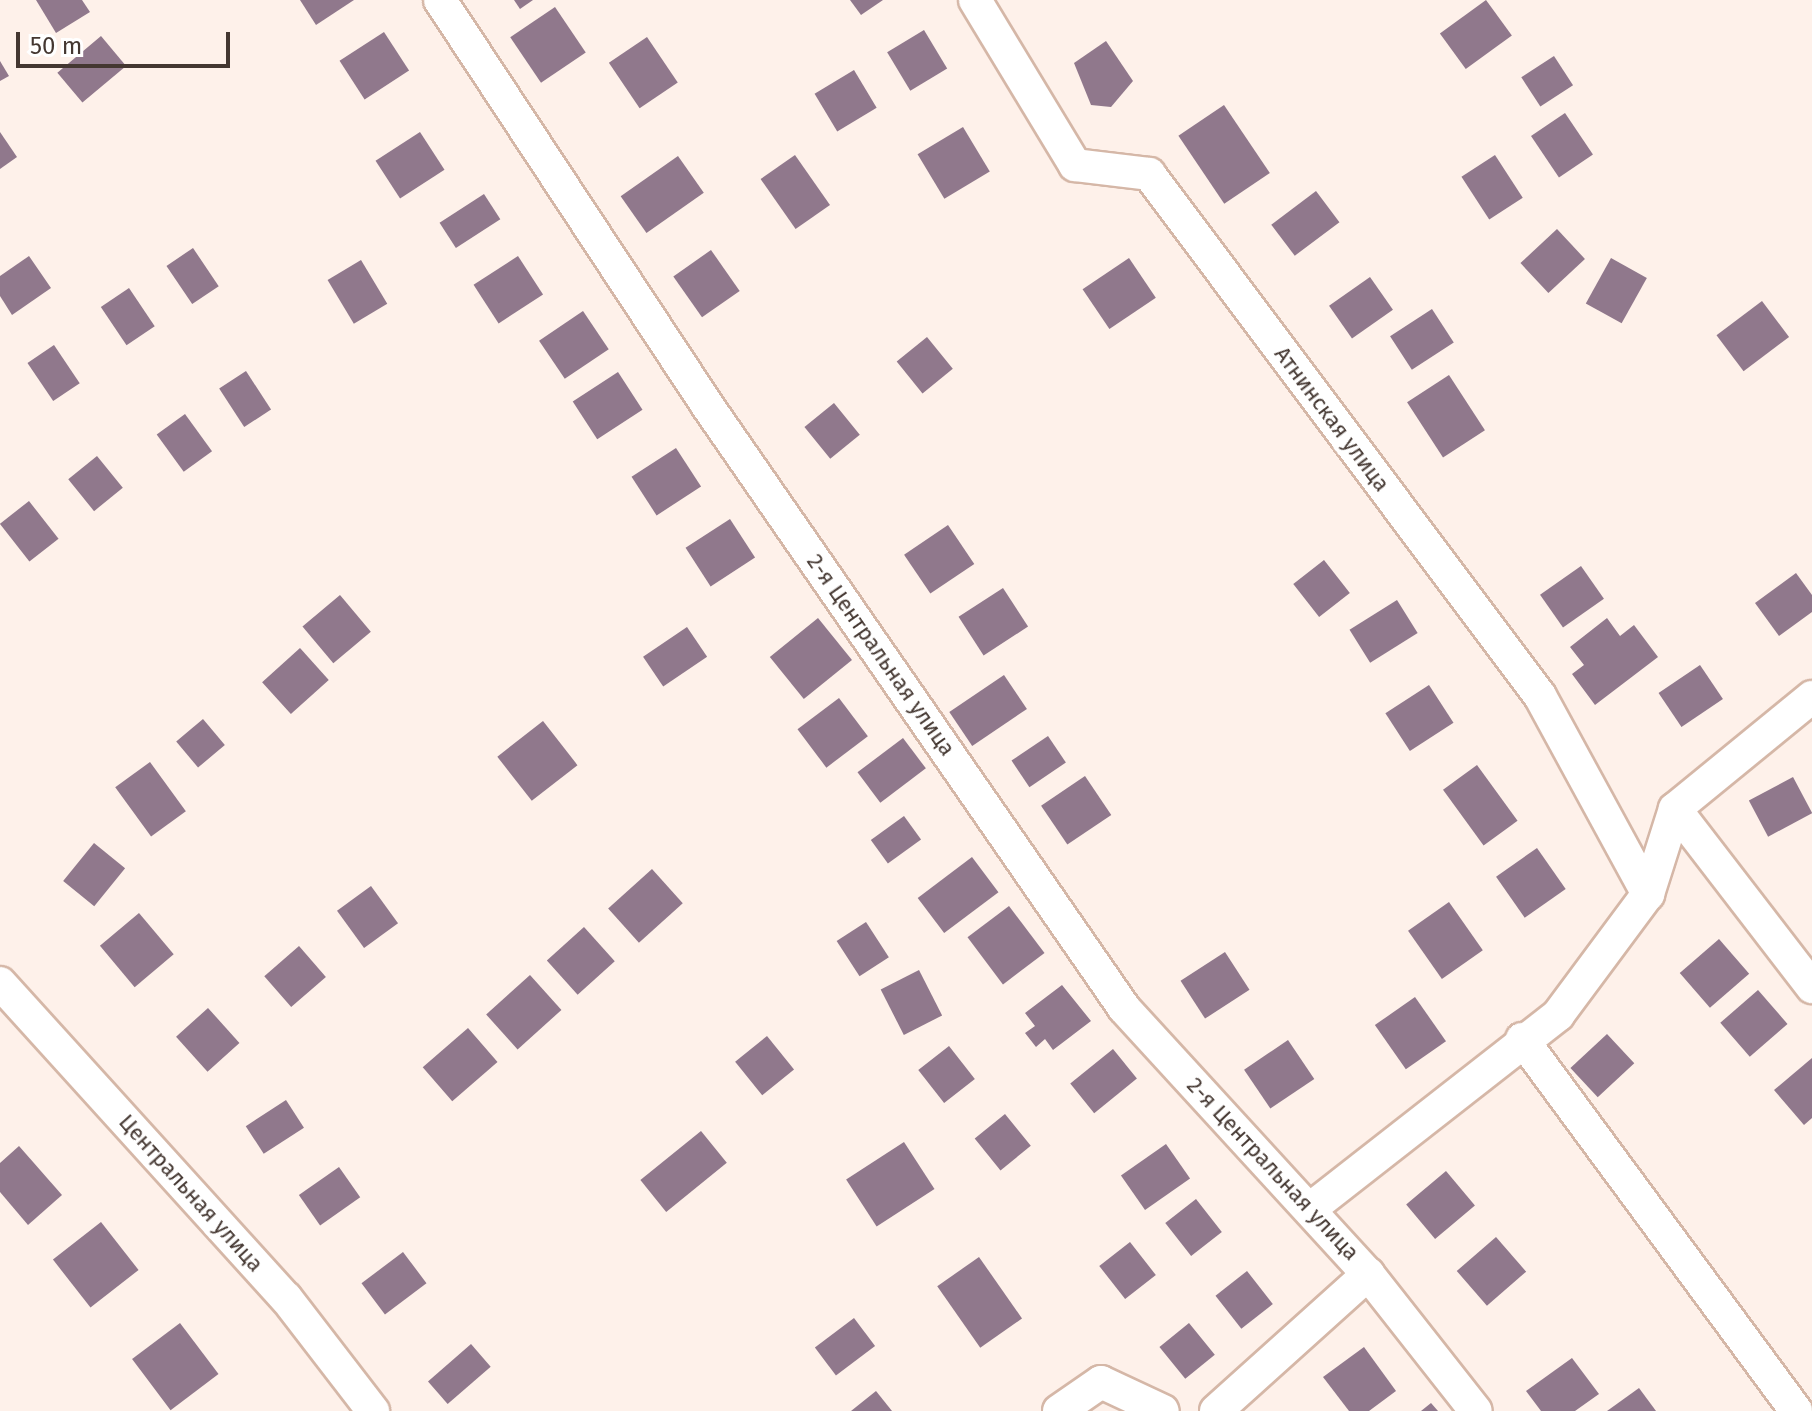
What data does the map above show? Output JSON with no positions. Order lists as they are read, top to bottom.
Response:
{
  "streets": {
    "street": ["Атнинская улица", "2-я Центральная улица", "Центральная улица"]
  },
  "scale_bar": "50 m"
}
